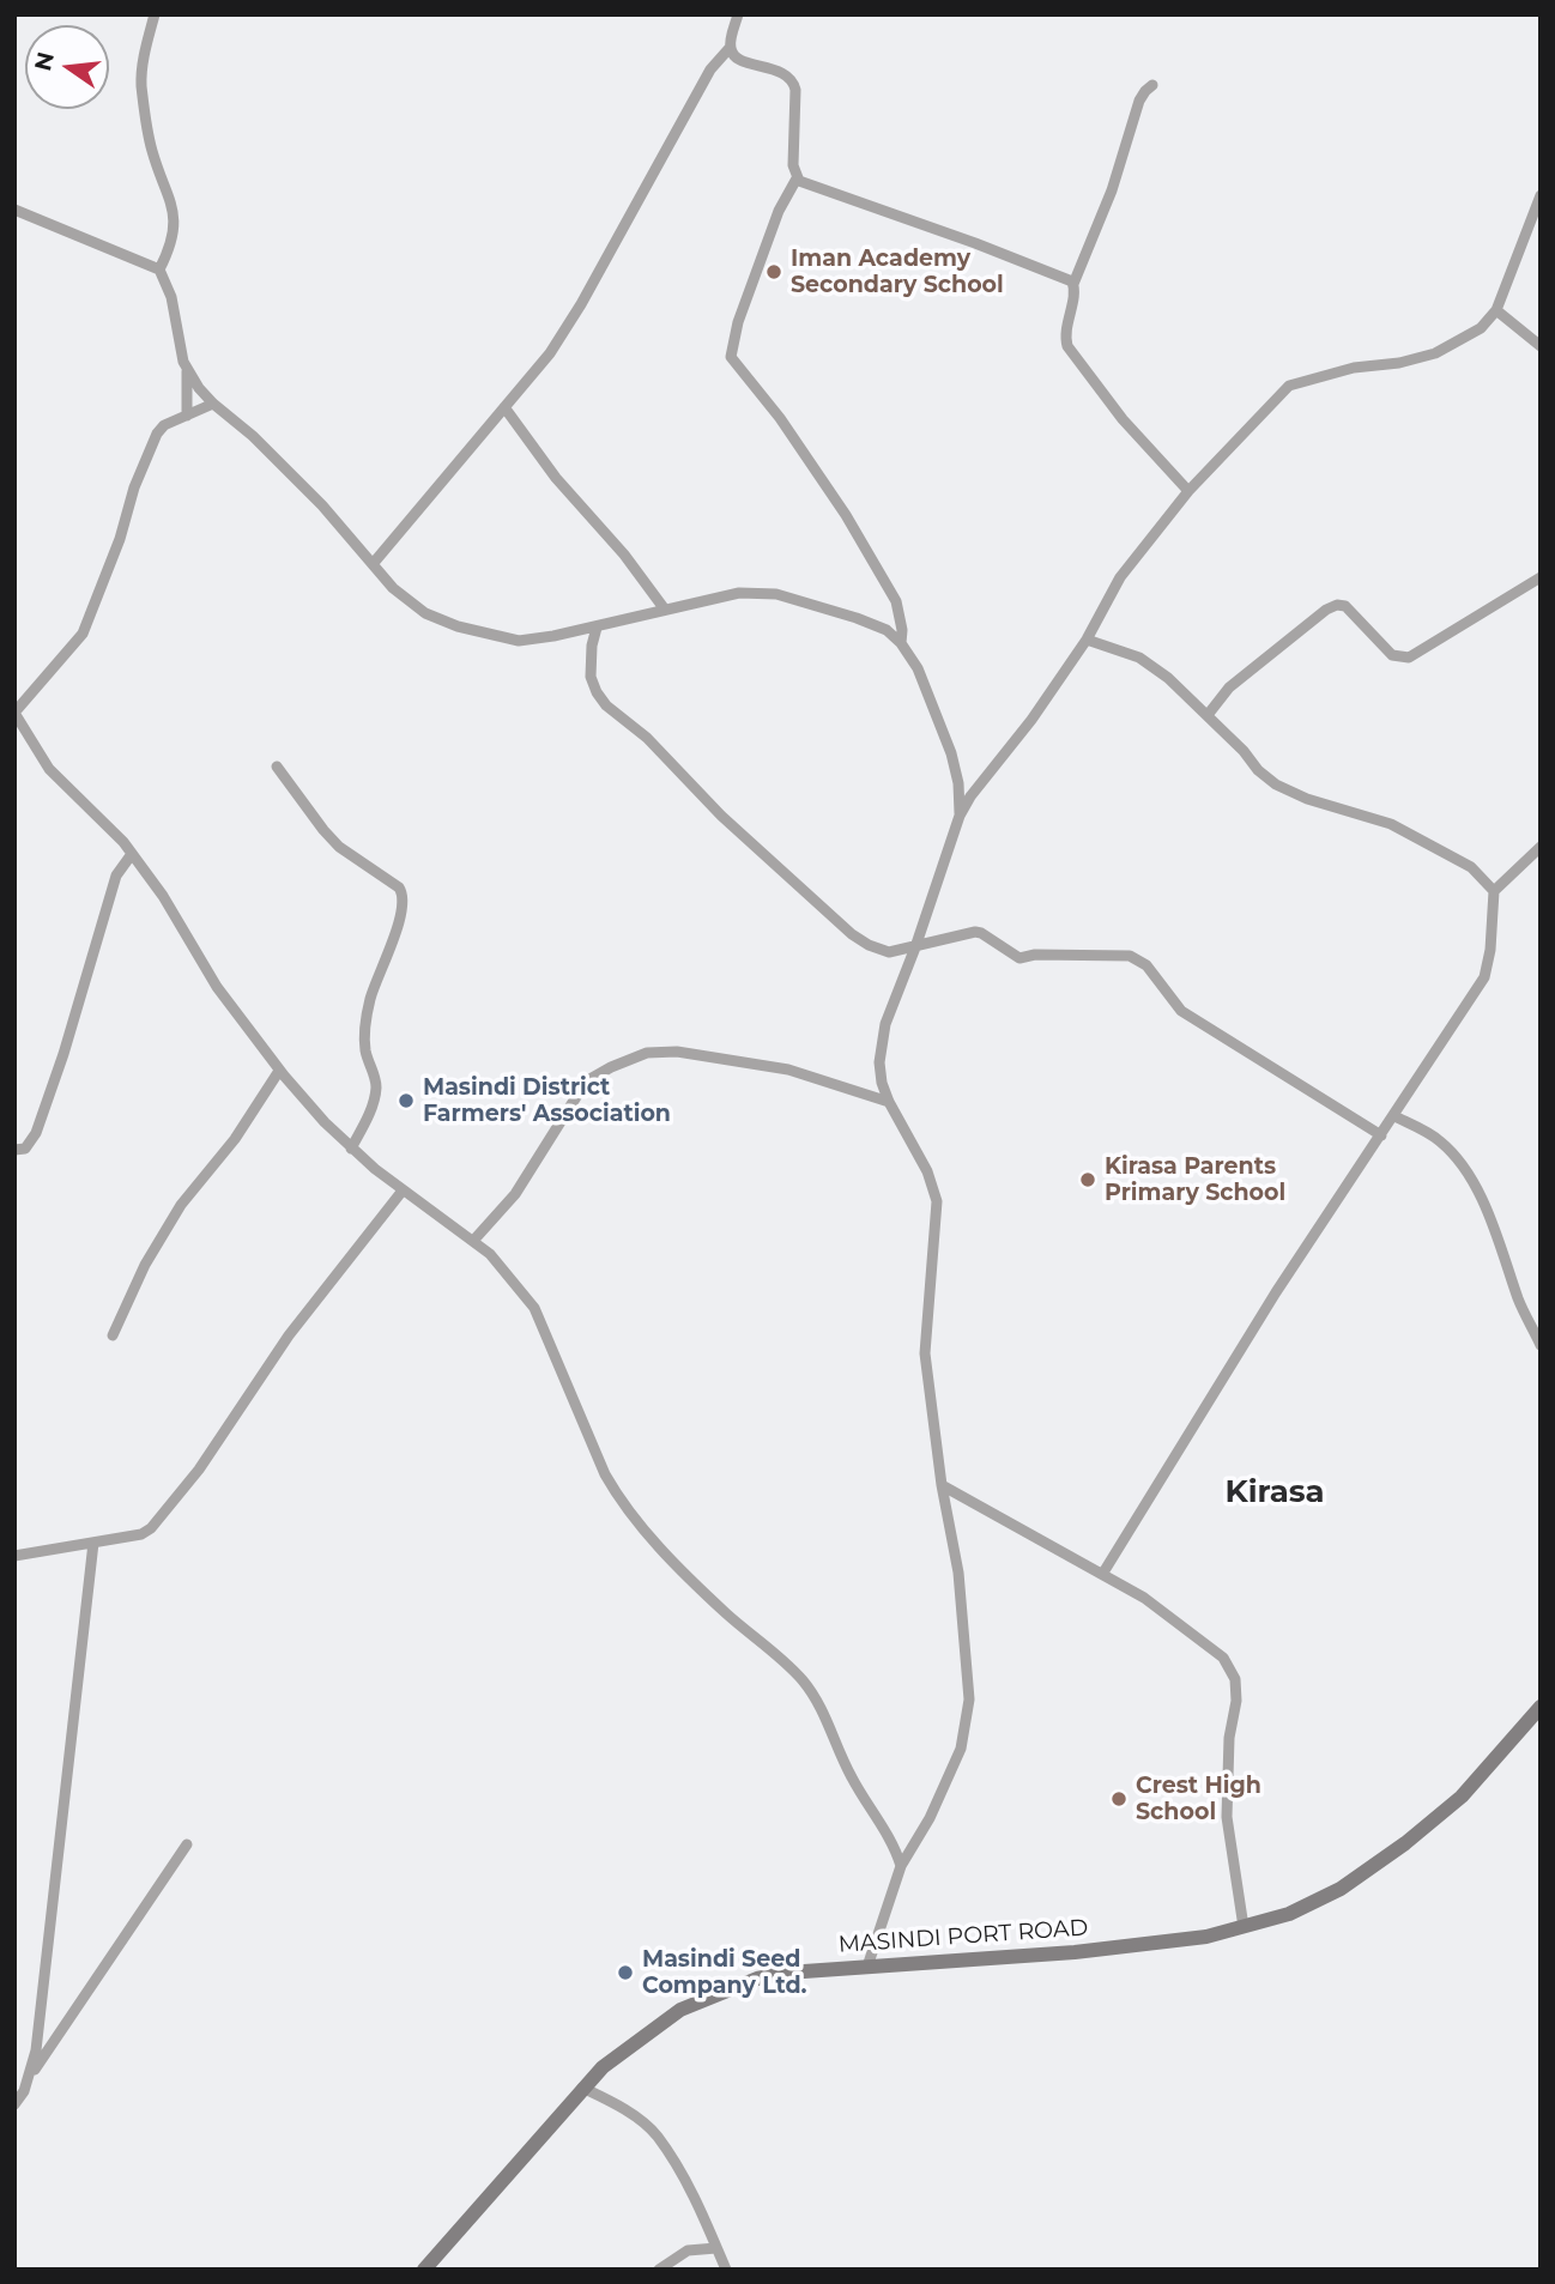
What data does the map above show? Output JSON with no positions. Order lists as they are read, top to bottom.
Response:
{
  "streets": {
    "main road": ["MASINDI PORT ROAD"]
  },
  "districts": ["Kirasa"],
  "places": [
    "Iman Academy Secondary School",
    "Masindi District Farmers' Association",
    "Kirasa Parents Primary School",
    "Crest High School",
    "Masindi Seed Company Ltd."
  ],
  "north": "left"
}
